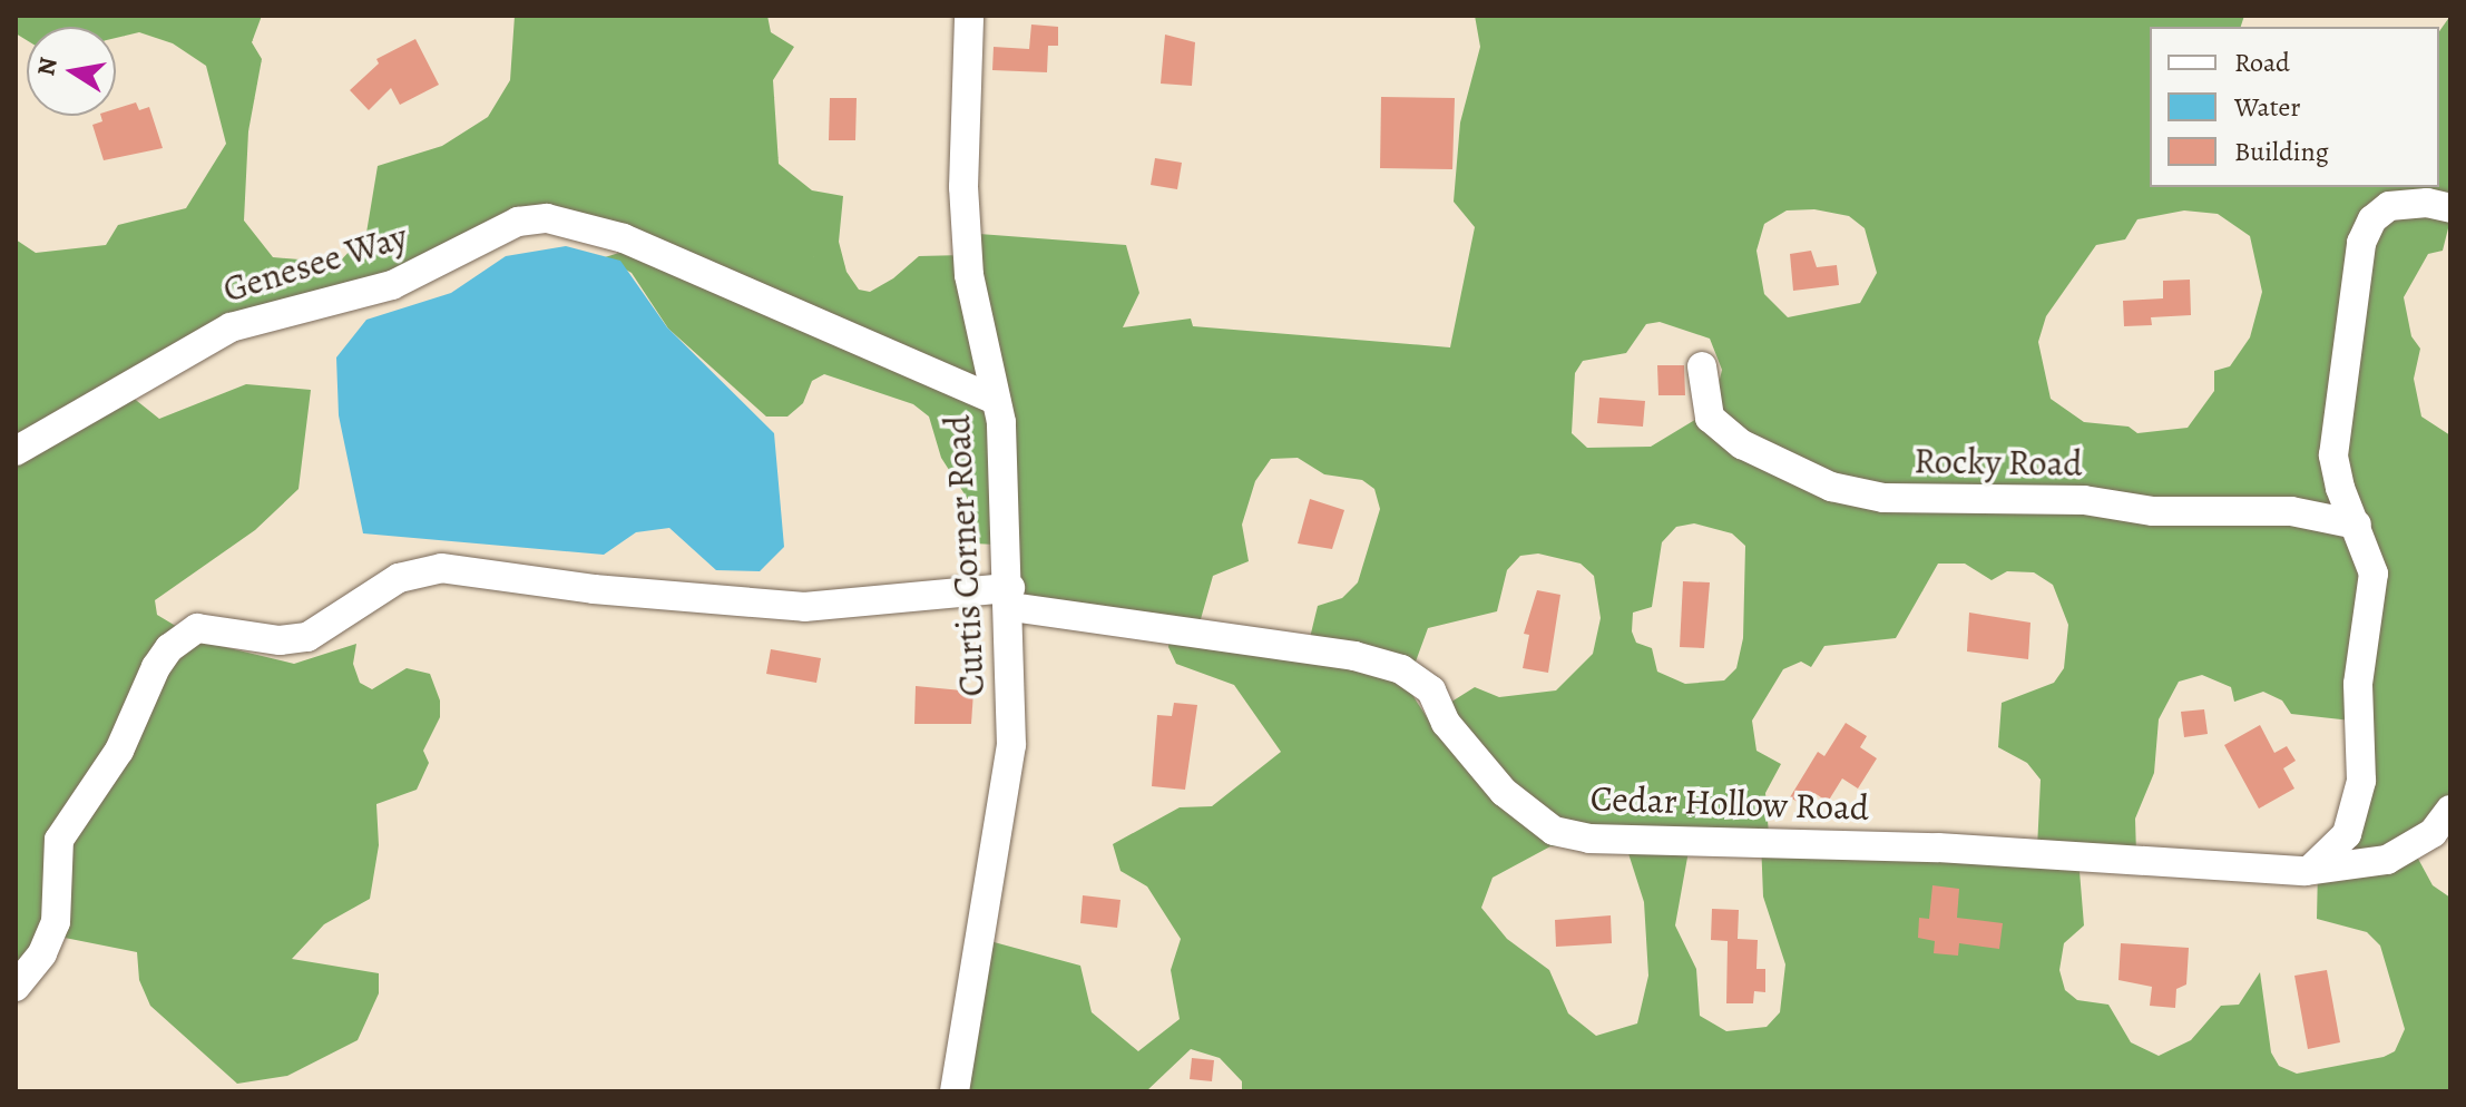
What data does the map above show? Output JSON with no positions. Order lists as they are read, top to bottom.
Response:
{
  "streets": {
    "street": [
      "Genesee Way",
      "Rocky Road",
      "Curtis Corner Road",
      "Cedar Hollow Road"
    ]
  },
  "crossings": [
    ["Genesee Way", "Curtis Corner Road"],
    ["Curtis Corner Road", "Cedar Hollow Road"]
  ],
  "legend": ["Road", "Water", "Building"],
  "north": "left"
}
